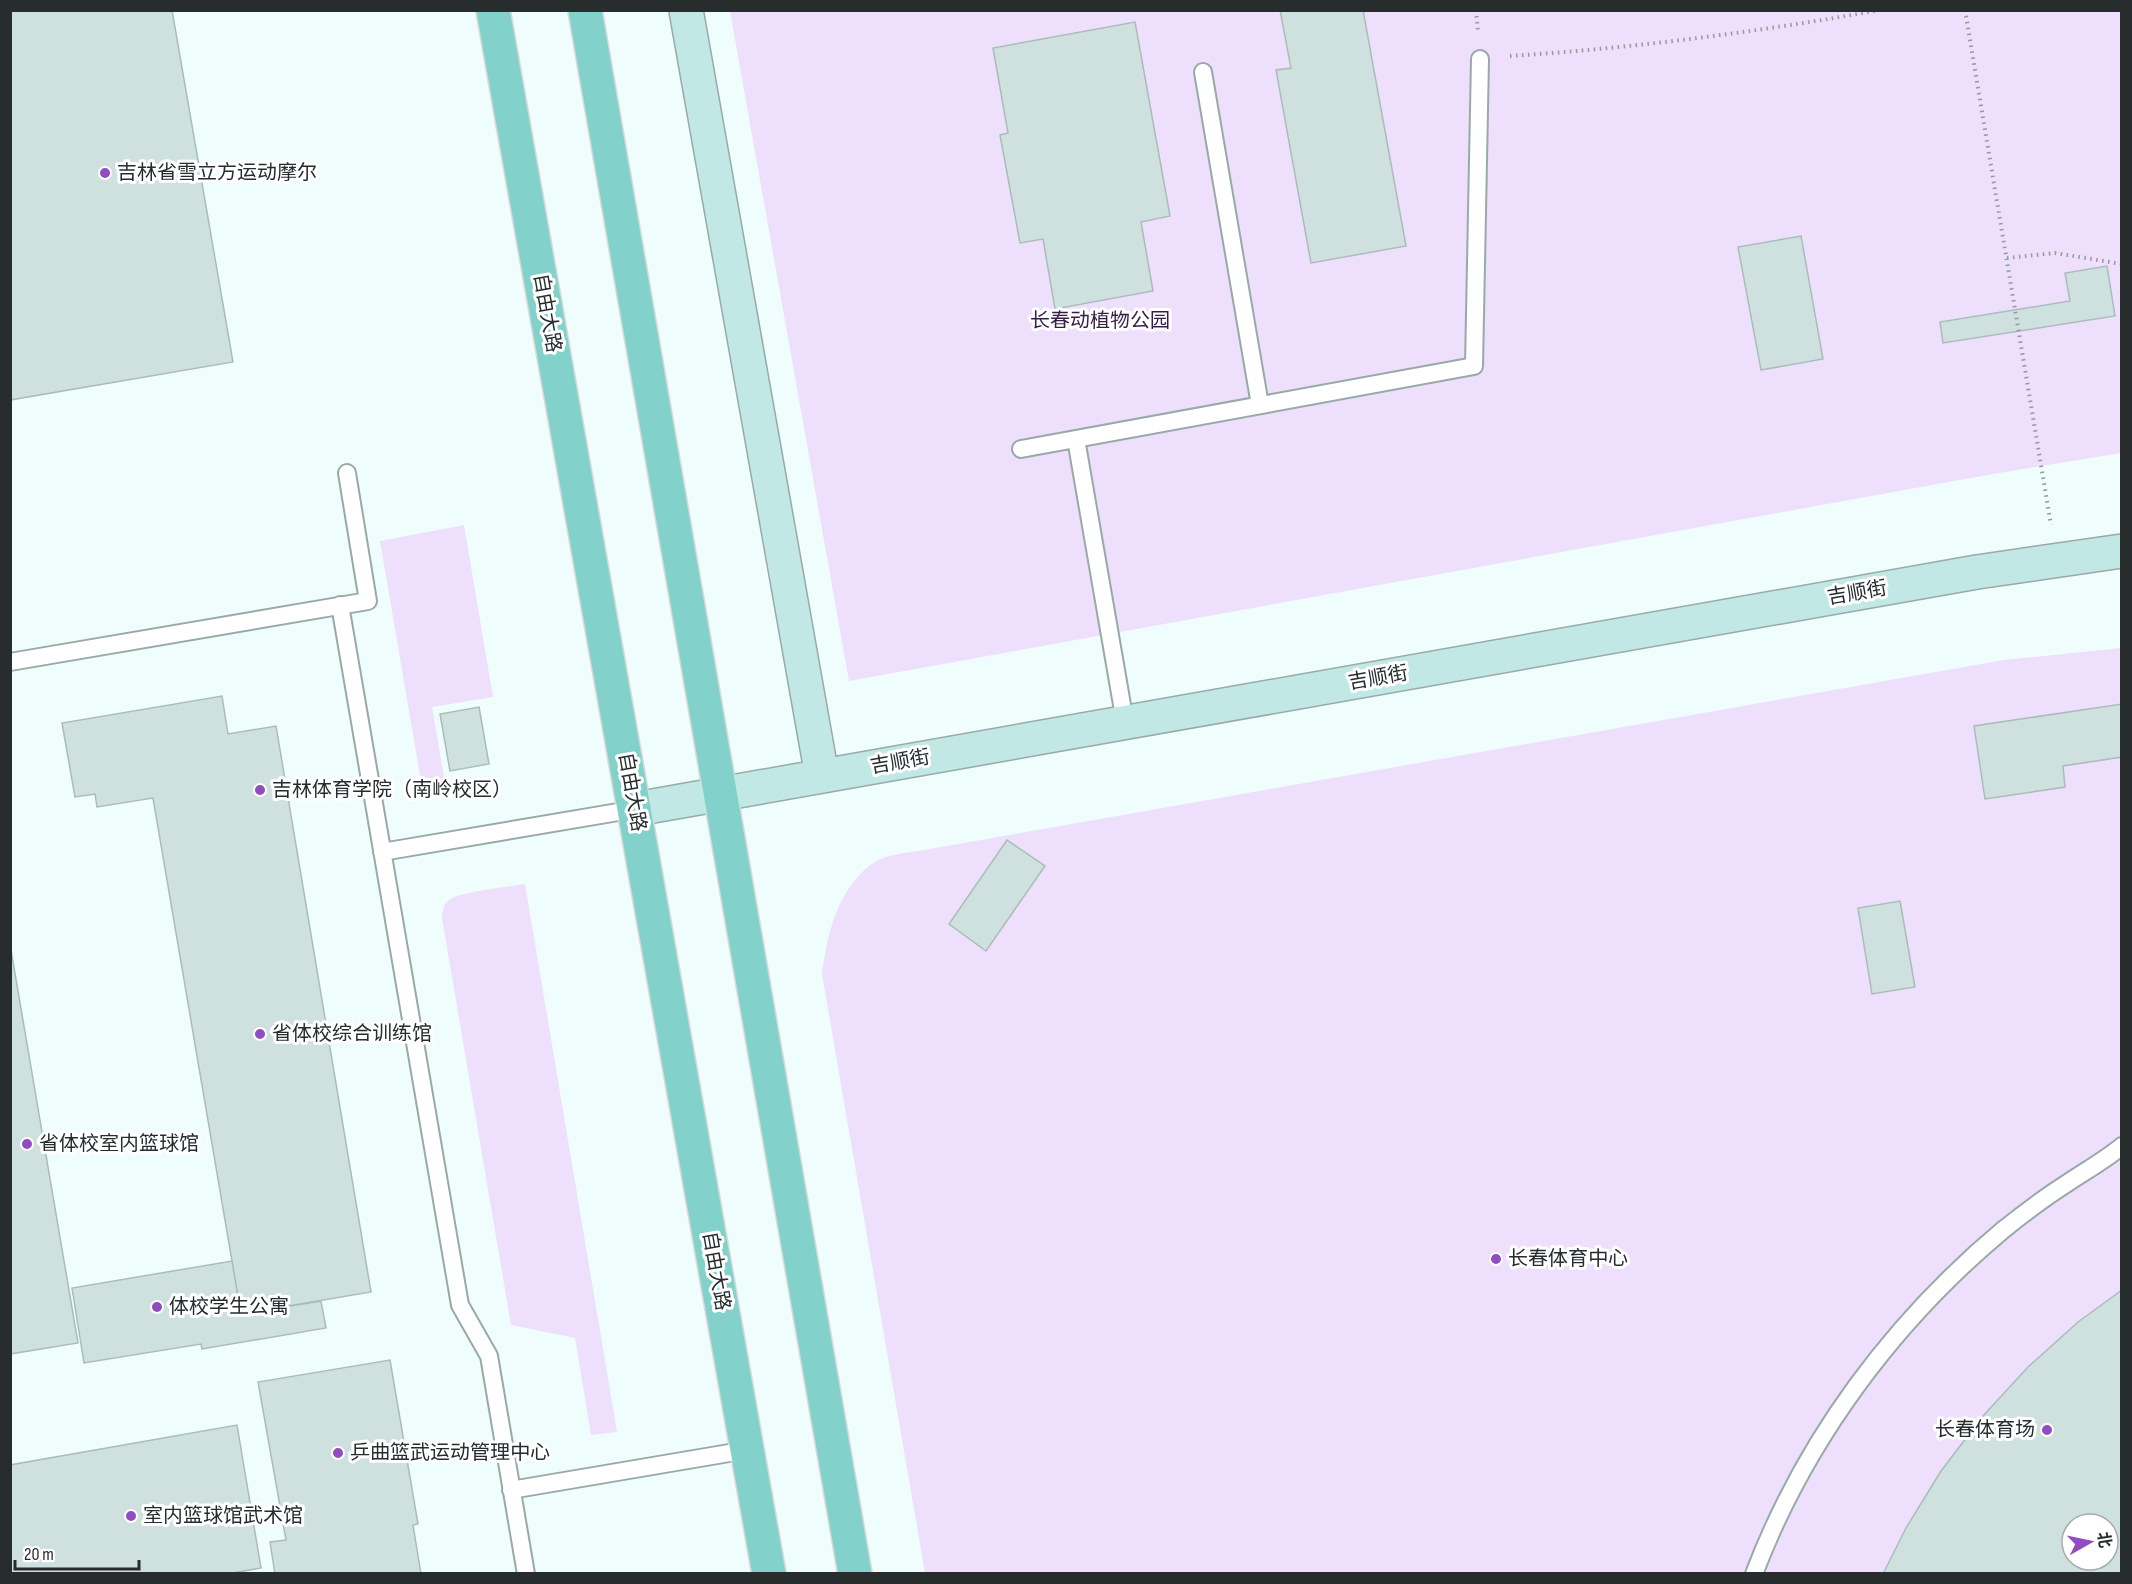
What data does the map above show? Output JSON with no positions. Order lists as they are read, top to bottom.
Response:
{
  "streets": {
    "main road": ["自由大路", "吉顺街"]
  },
  "crossings": [
    ["自由大路", "吉顺街"]
  ],
  "parks": ["长春动植物公园"],
  "places": [
    "吉林省雪立方运动摩尔",
    "吉林体育学院（南岭校区）",
    "省体校综合训练馆",
    "省体校室内篮球馆",
    "长春体育中心",
    "体校学生公寓",
    "长春体育场",
    "乒曲篮武运动管理中心",
    "室内篮球馆武术馆"
  ],
  "scale_bar": "20 m",
  "north": "right"
}
